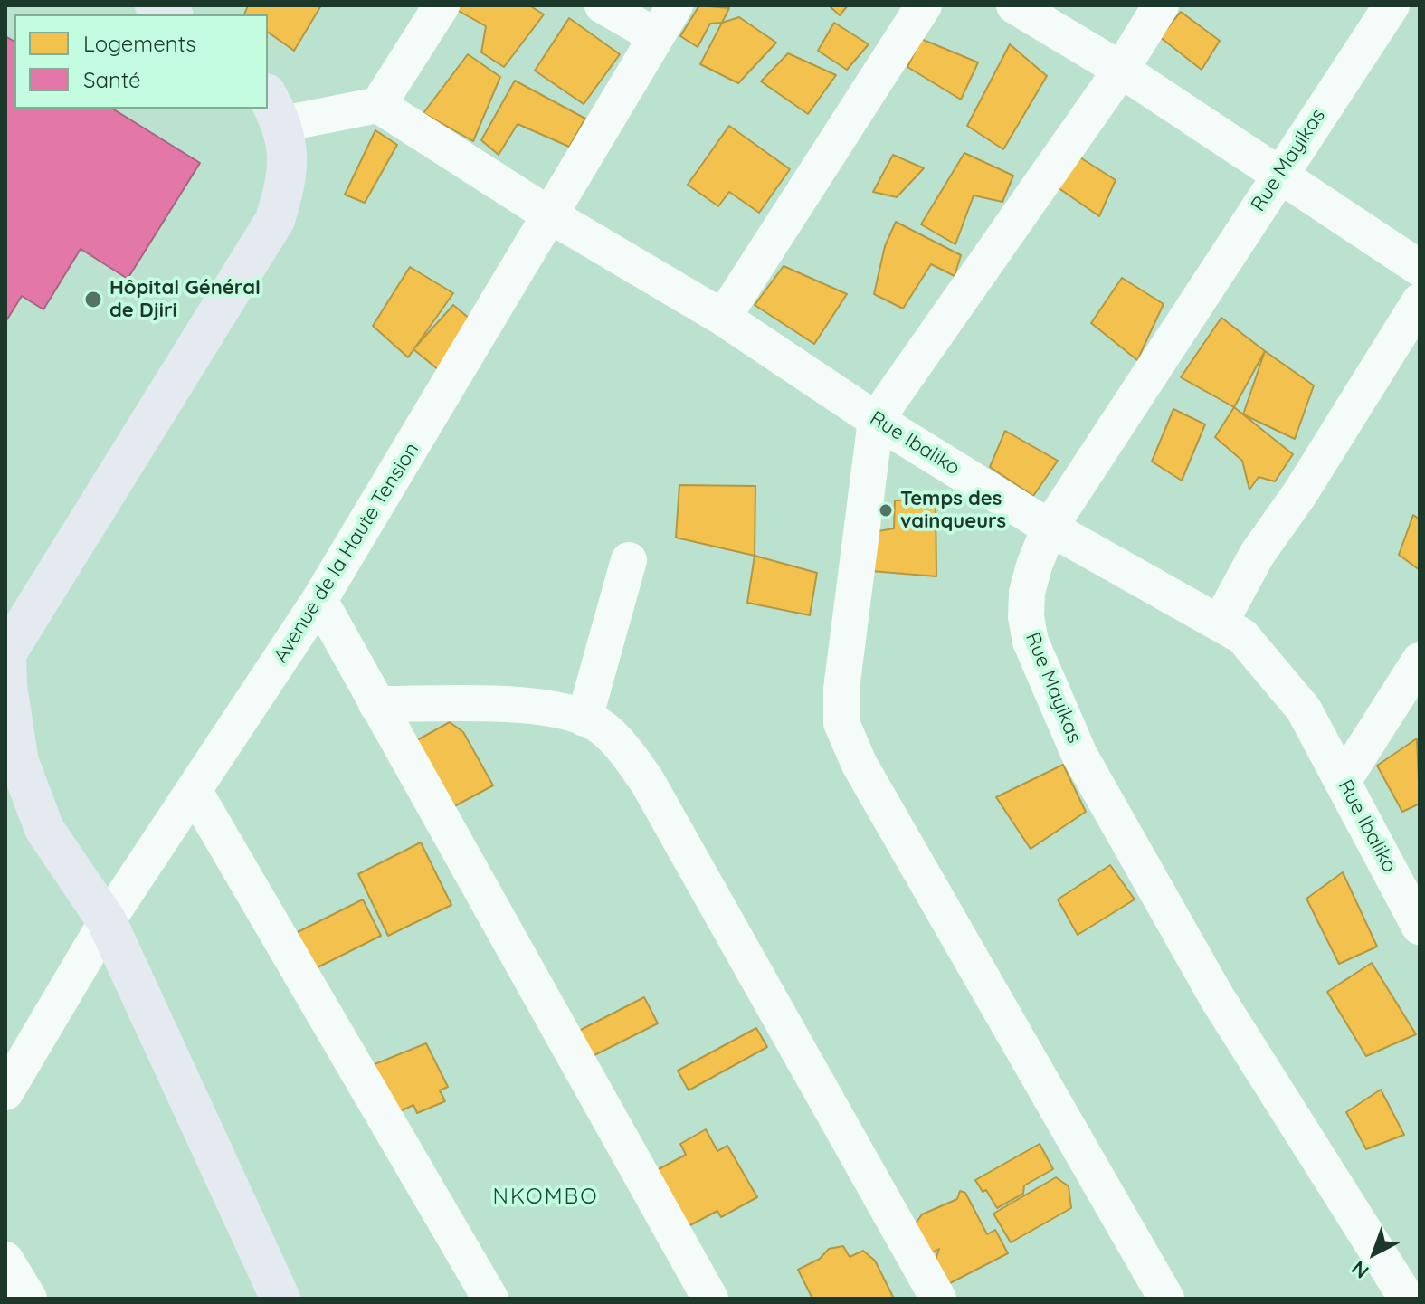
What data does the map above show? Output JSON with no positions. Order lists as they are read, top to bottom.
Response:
{
  "streets": {
    "street": ["Rue Mayikas", "Rue Ibaliko", "Avenue de la Haute Tension"]
  },
  "crossings": [
    ["Rue Mayikas", "Rue Ibaliko"],
    ["Rue Ibaliko", "Avenue de la Haute Tension"]
  ],
  "districts": ["NKOMBO"],
  "places": ["Hôpital Général de Djiri", "Temps des vainqueurs"],
  "legend": ["Logements", "Santé"],
  "north": "bottom left"
}
